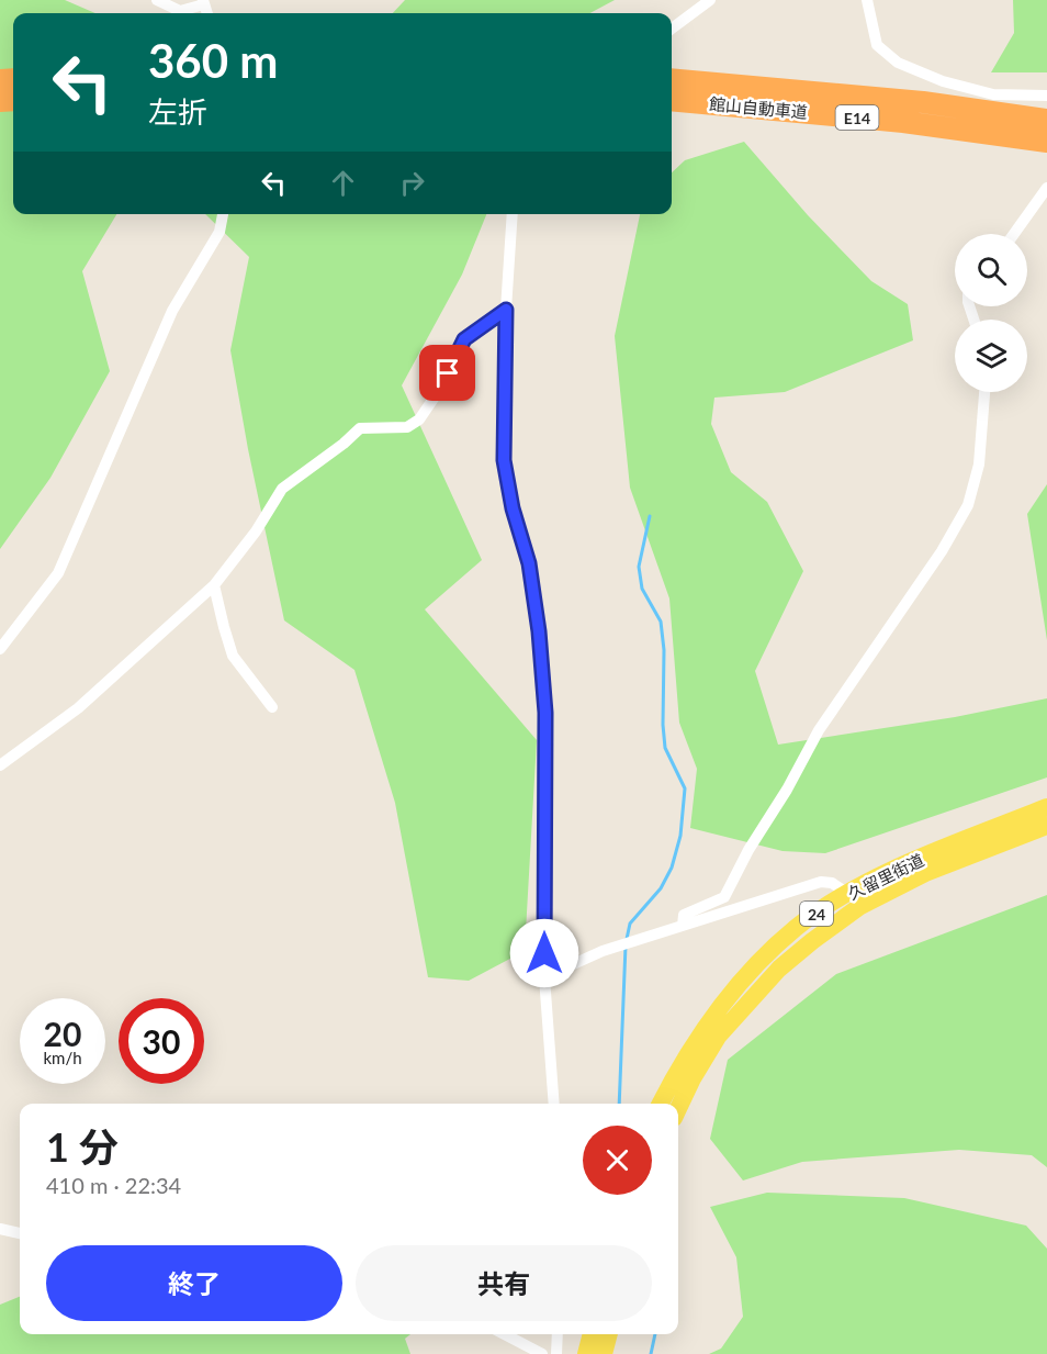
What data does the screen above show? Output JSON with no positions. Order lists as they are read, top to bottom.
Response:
{
  "streets": {
    "highway": ["館山自動車道", "E14"],
    "main road": ["久留里街道", "24"]
  },
  "page": {
    "turn": ["360 m", "左折"],
    "speed": "20 km/h",
    "limit": "30",
    "heading": ["1 分", "410 m · 22:34"],
    "buttons": ["終了", "共有"]
  }
}
